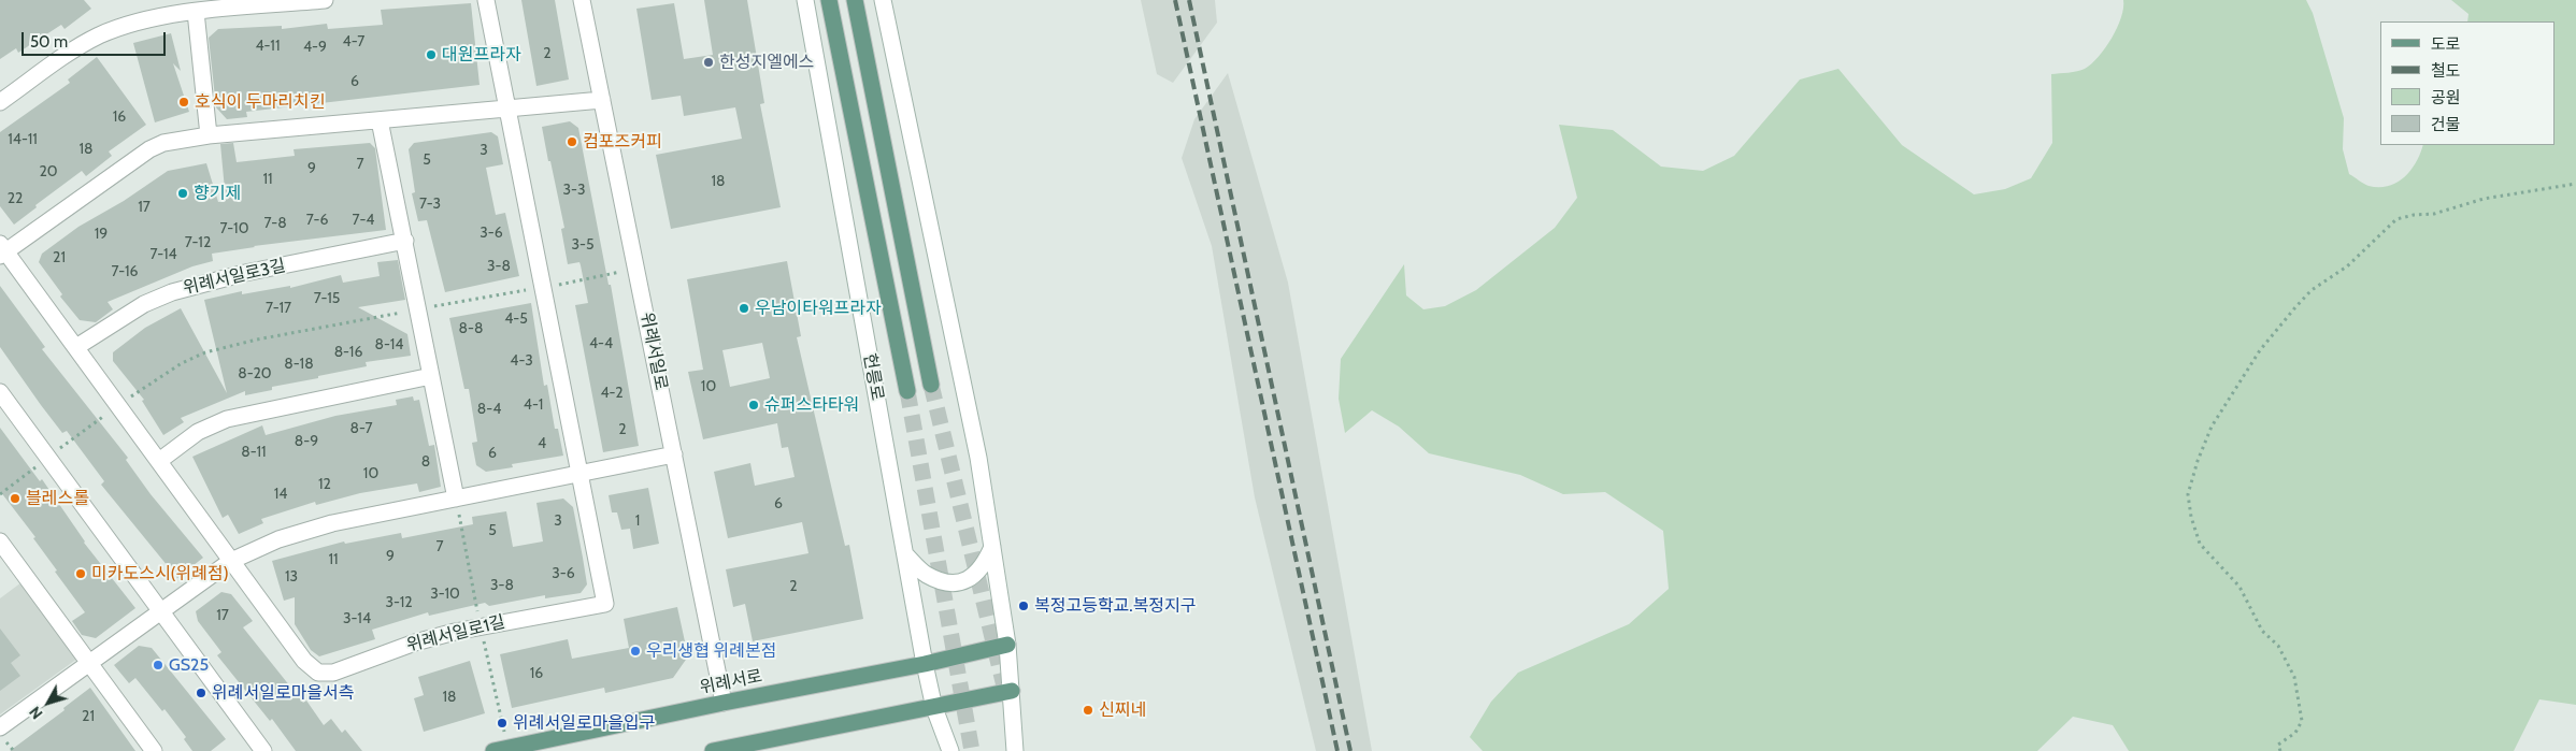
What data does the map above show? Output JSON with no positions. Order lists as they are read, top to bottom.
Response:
{
  "streets": {
    "main road": ["위례서로"],
    "street": [
      "위례서일로3길",
      "위례서일로",
      "헌릉로",
      "위례서일로1길"
    ]
  },
  "crossings": [
    ["위례서일로", "위례서로"],
    ["헌릉로", "위례서로"]
  ],
  "places": [
    "대원프라자",
    "한성지엘에스",
    "호식이 두마리치킨",
    "컴포즈커피",
    "향기제",
    "우남이타워프라자",
    "슈퍼스타타워",
    "블레스롤",
    "미카도스시(위례점)",
    "복정고등학교.복정지구",
    "우리생협 위례본점",
    "GS25",
    "위례서일로마을서측",
    "신찌네",
    "위례서일로마을입구"
  ],
  "house_numbers": [
    "4-7",
    "4-11",
    "4-9",
    "2",
    "6",
    "16",
    "14-11",
    "18",
    "3",
    "5",
    "7",
    "9",
    "20",
    "11",
    "18",
    "3-3",
    "22",
    "7-3",
    "17",
    "7-6",
    "7-4",
    "7-8",
    "7-10",
    "3-6",
    "19",
    "7-12",
    "3-5",
    "7-14",
    "21",
    "3-8",
    "7-16",
    "7-15",
    "7-17",
    "4-5",
    "8-8",
    "4-4",
    "8-14",
    "8-16",
    "4-3",
    "8-18",
    "8-20",
    "10",
    "4-2",
    "4-1",
    "8-4",
    "8-7",
    "2",
    "8-9",
    "4",
    "8-11",
    "6",
    "8",
    "10",
    "12",
    "14",
    "6",
    "3",
    "1",
    "5",
    "7",
    "9",
    "11",
    "3-6",
    "13",
    "3-8",
    "2",
    "3-10",
    "3-12",
    "17",
    "3-14",
    "16",
    "18",
    "21"
  ],
  "legend": [
    "도로",
    "철도",
    "공원",
    "건물"
  ],
  "scale_bar": "50 m",
  "north": "bottom left"
}
